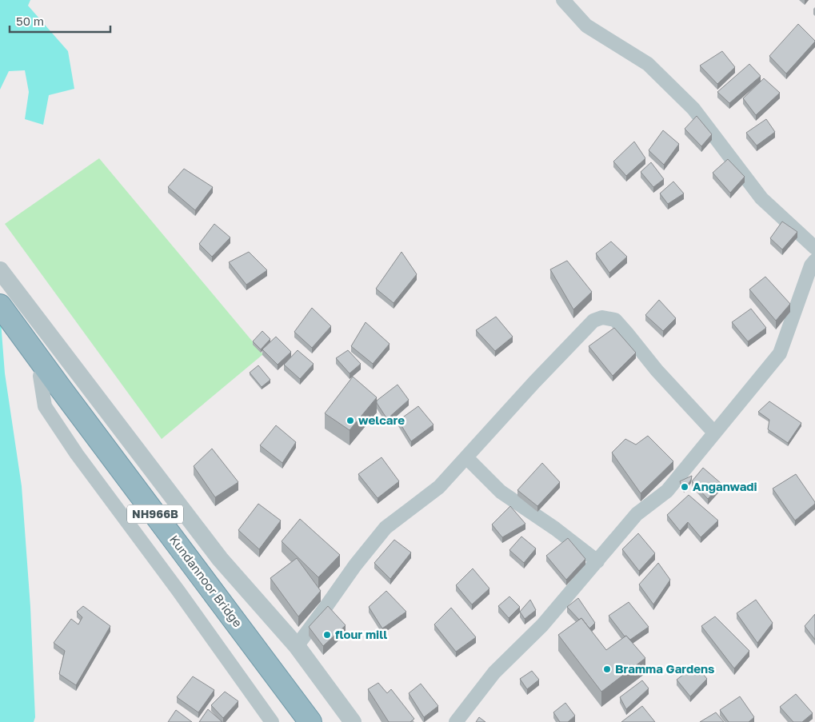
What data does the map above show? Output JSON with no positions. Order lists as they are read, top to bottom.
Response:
{
  "streets": {
    "highway": ["NH966B", "Kundannoor Bridge"]
  },
  "places": [
    "welcare",
    "Anganwadi",
    "flour mill",
    "Bramma Gardens"
  ],
  "scale_bar": "50 m"
}
